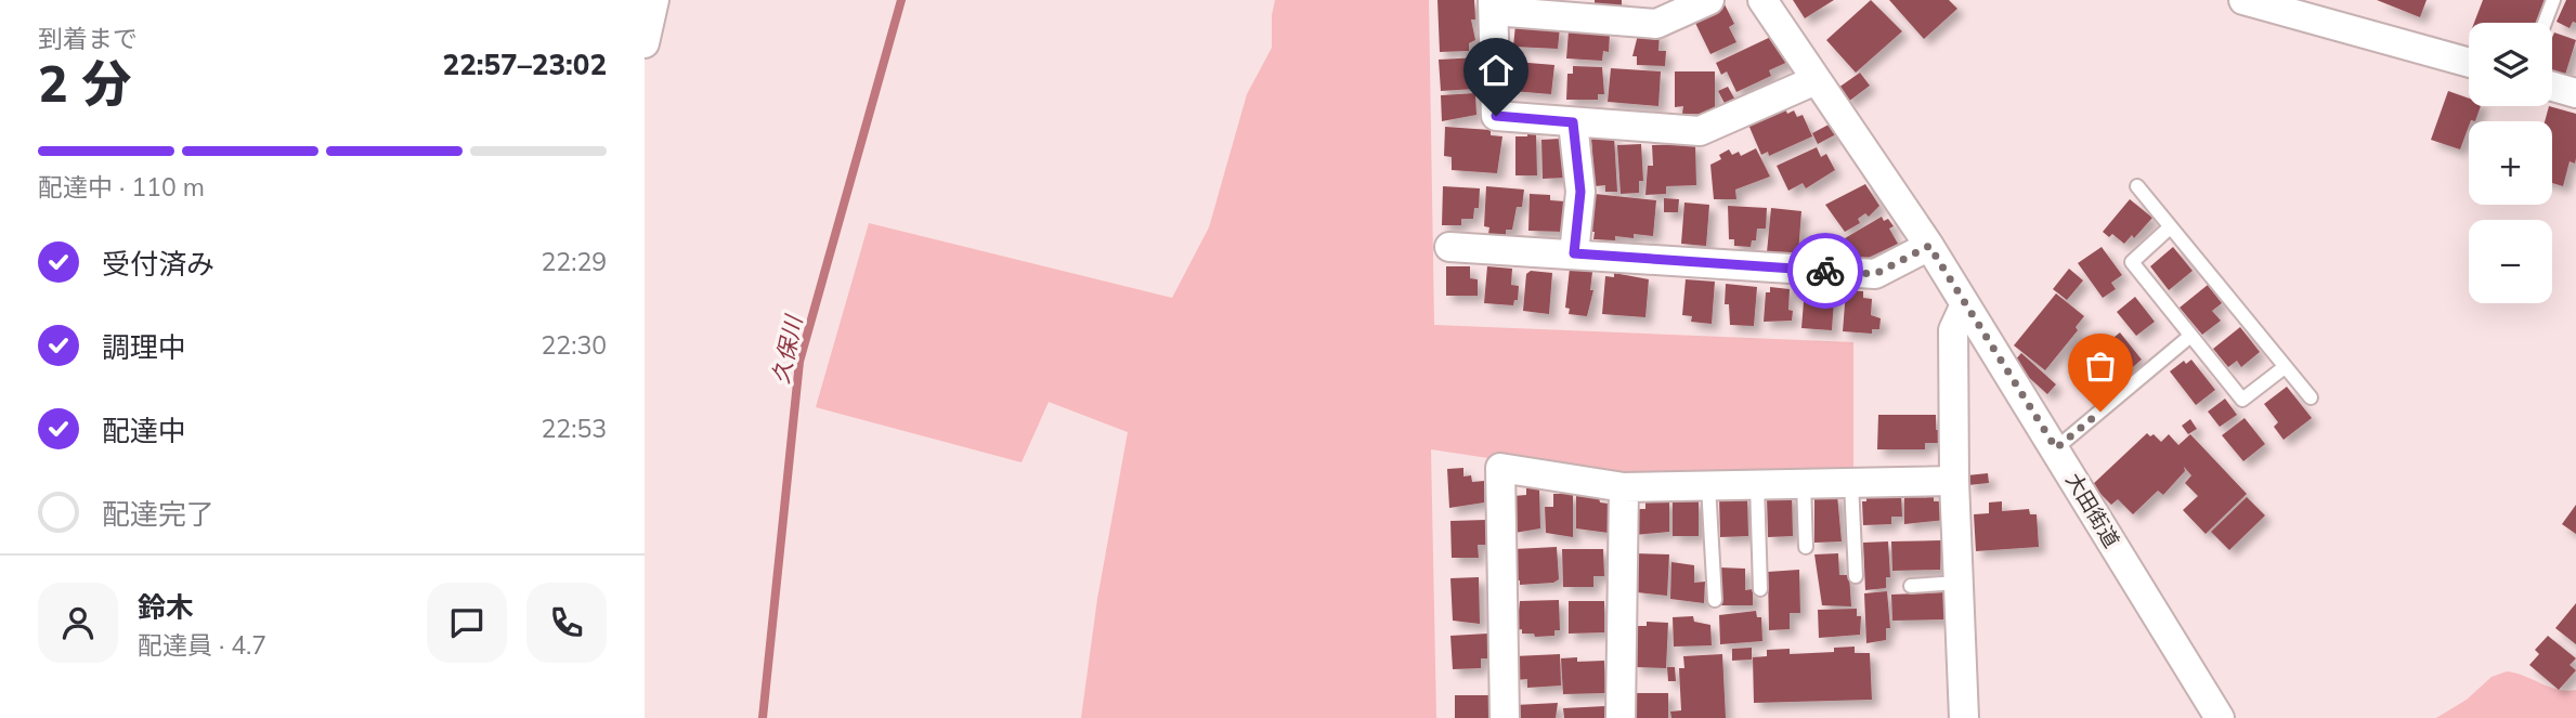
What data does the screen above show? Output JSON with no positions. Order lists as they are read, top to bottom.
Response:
{
  "streets": {
    "street": ["大田街道"]
  },
  "water": ["久保川"],
  "page": {
    "heading": ["2 分", "到着まで", "22:57–23:02"],
    "panel": ["鈴木", "配達員 · 4.7"],
    "map_buttons": ["+", "−"],
    "bar": "配達中 · 110 m",
    "list": [
      ["受付済み", "22:29"],
      ["調理中", "22:30"],
      ["配達中", "22:53"],
      "配達完了"
    ]
  }
}
